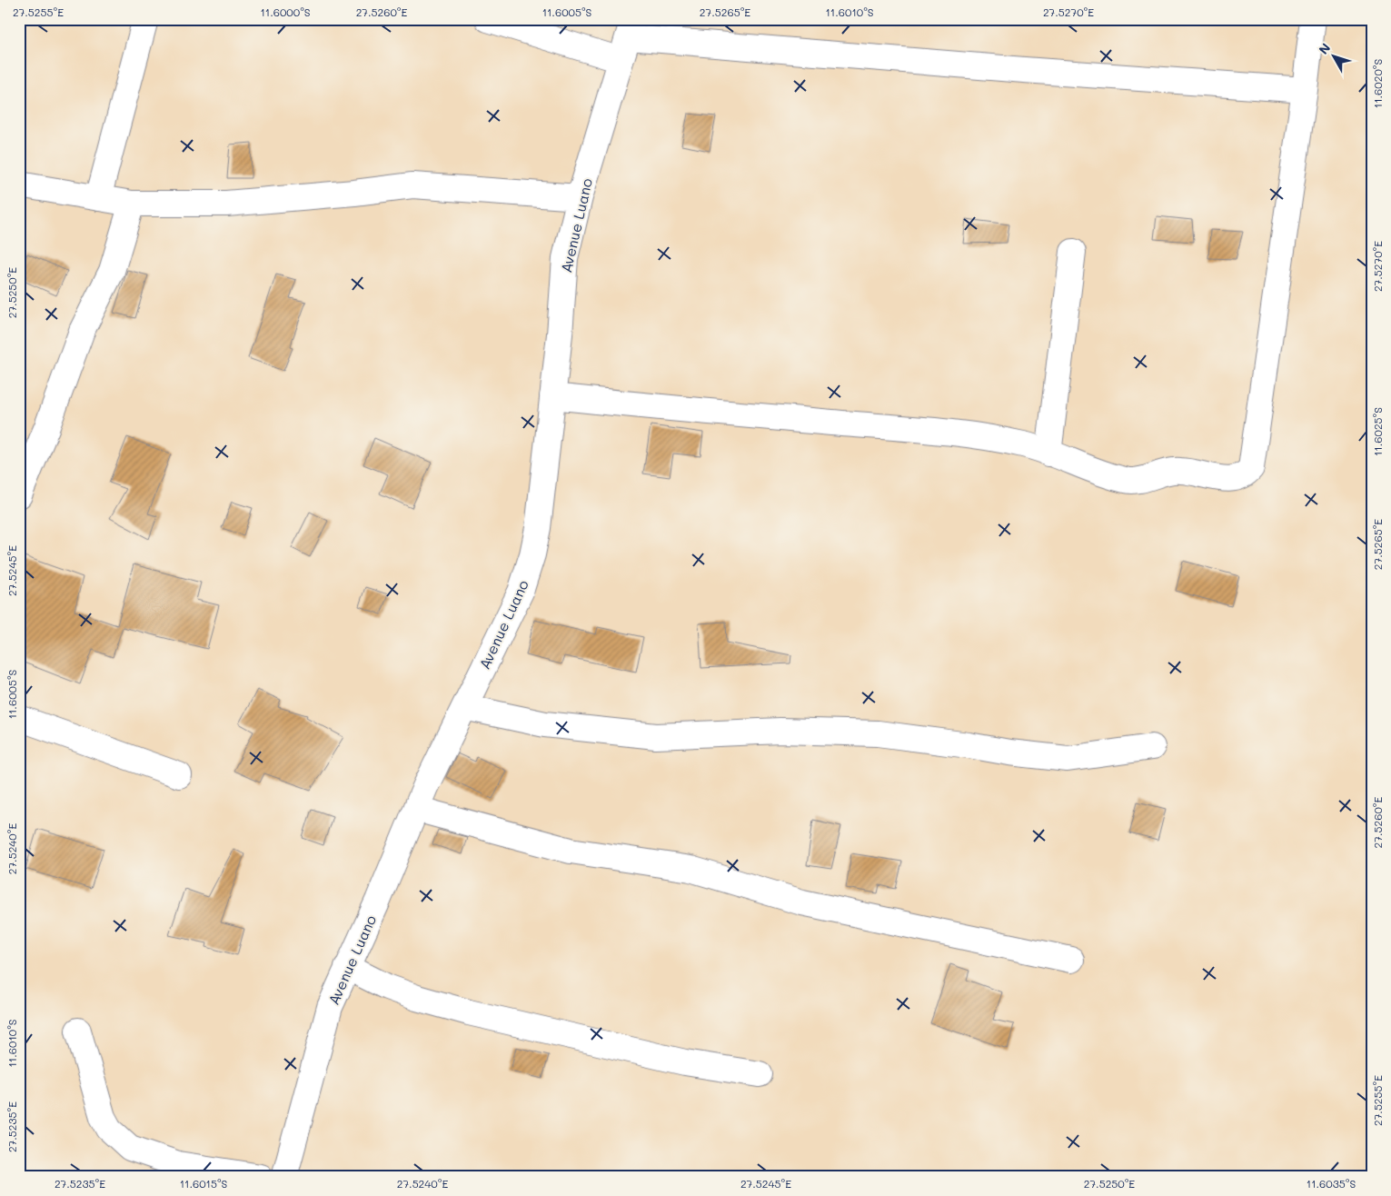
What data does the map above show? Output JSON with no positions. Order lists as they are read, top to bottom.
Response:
{
  "streets": {
    "street": ["Avenue Luano"]
  },
  "north": "top left",
  "coordinates": [
    "27.5255°E",
    "11.6000°S",
    "27.5260°E",
    "11.6005°S",
    "27.5265°E",
    "11.6010°S",
    "27.5270°E",
    "11.6020°S",
    "27.5250°E",
    "11.6025°S",
    "27.5245°E",
    "27.5240°E",
    "27.5235°E",
    "11.6015°S",
    "11.6035°S"
  ]
}
